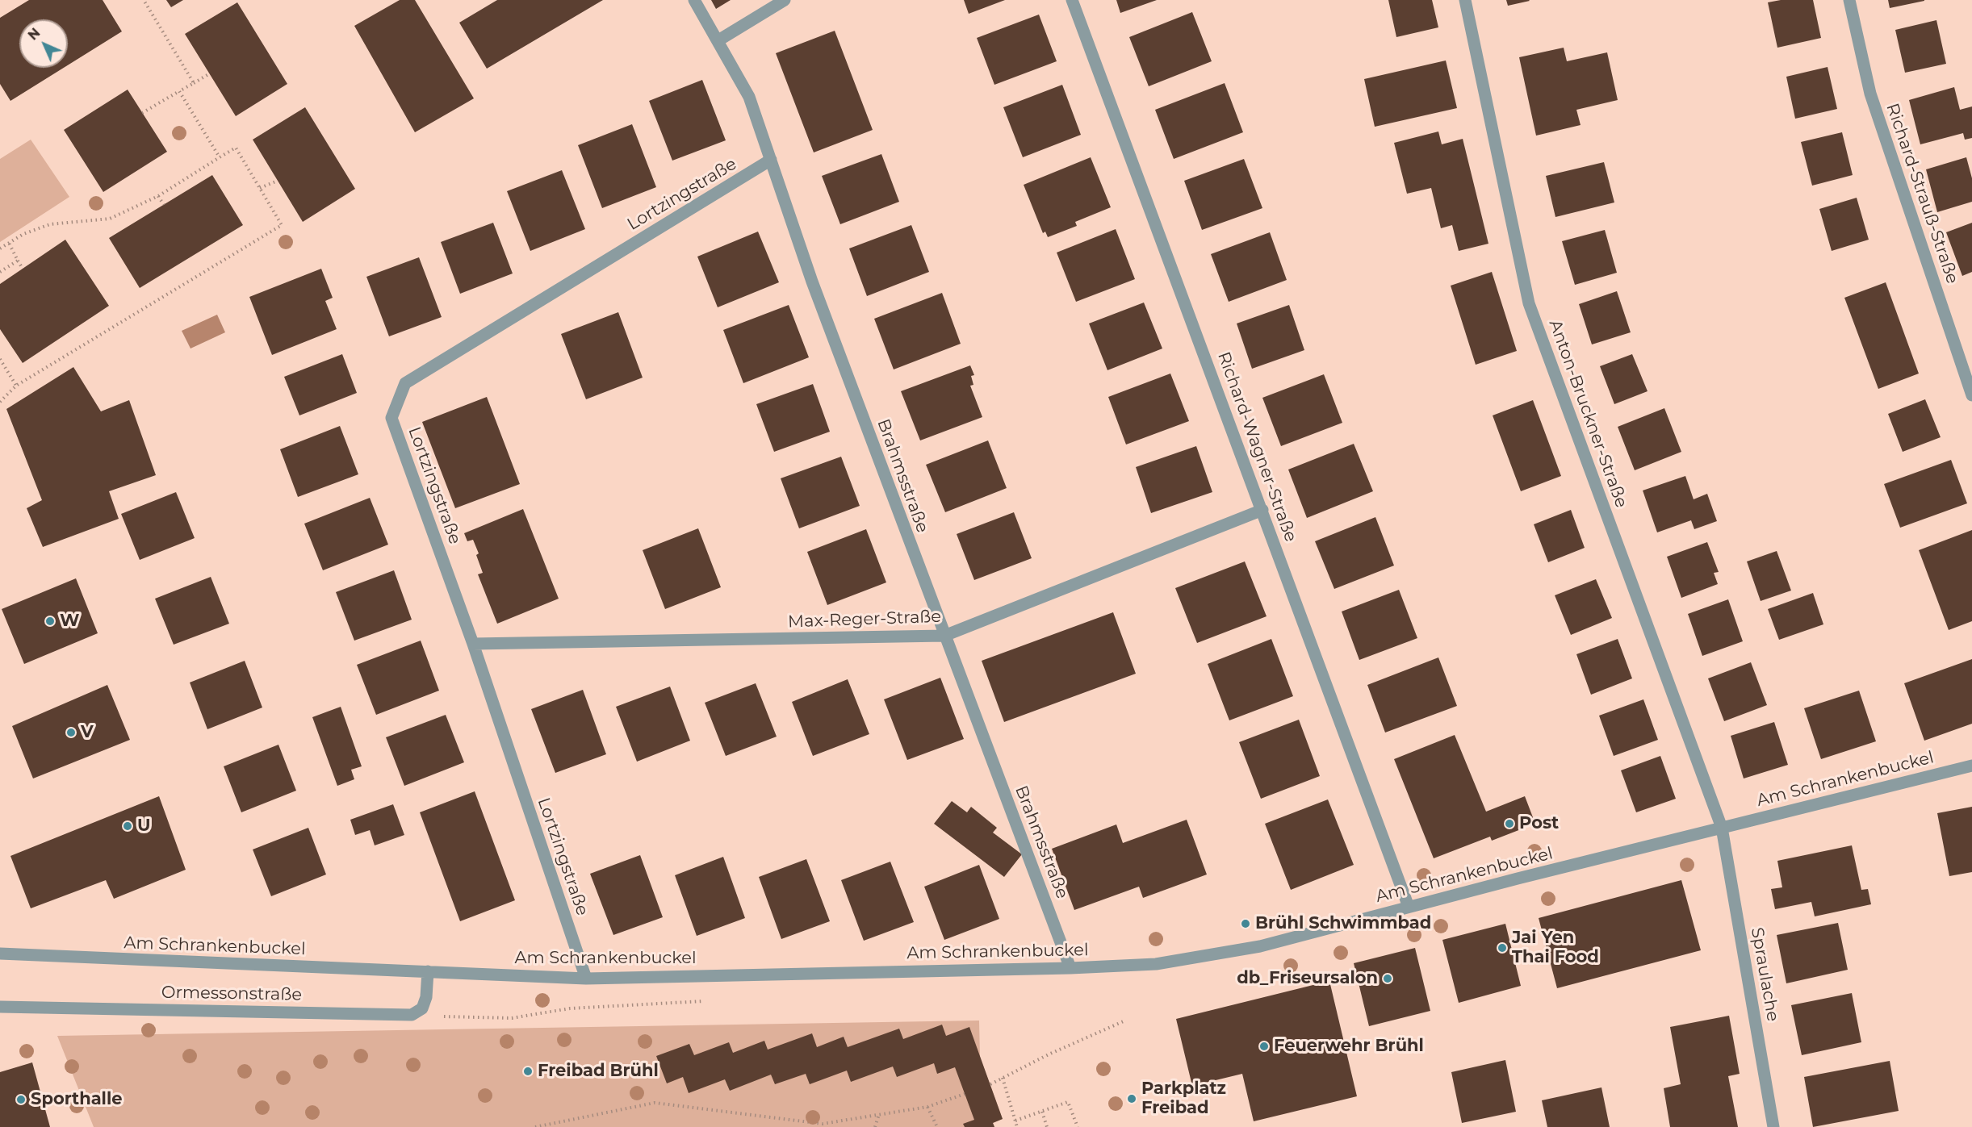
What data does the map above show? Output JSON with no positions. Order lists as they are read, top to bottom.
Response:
{
  "streets": {
    "street": [
      "Richard-Strauß-Straße",
      "Lortzingstraße",
      "Anton-Bruckner-Straße",
      "Richard-Wagner-Straße",
      "Brahmsstraße",
      "Max-Reger-Straße",
      "Am Schrankenbuckel",
      "Spraulache",
      "Ormessonstraße"
    ]
  },
  "crossings": [
    ["Lortzingstraße", "Brahmsstraße"],
    ["Lortzingstraße", "Max-Reger-Straße"],
    ["Lortzingstraße", "Am Schrankenbuckel"],
    ["Anton-Bruckner-Straße", "Am Schrankenbuckel"],
    ["Anton-Bruckner-Straße", "Spraulache"],
    ["Richard-Wagner-Straße", "Max-Reger-Straße"],
    ["Richard-Wagner-Straße", "Am Schrankenbuckel"],
    ["Brahmsstraße", "Max-Reger-Straße"],
    ["Brahmsstraße", "Am Schrankenbuckel"],
    ["Am Schrankenbuckel", "Spraulache"],
    ["Am Schrankenbuckel", "Ormessonstraße"]
  ],
  "places": [
    "W",
    "V",
    "Post",
    "U",
    "Brühl Schwimmbad",
    "Jai Yen Thai Food",
    "db_Friseursalon",
    "Feuerwehr Brühl",
    "Freibad Brühl",
    "Parkplatz Freibad",
    "Sporthalle"
  ],
  "north": "top left"
}
